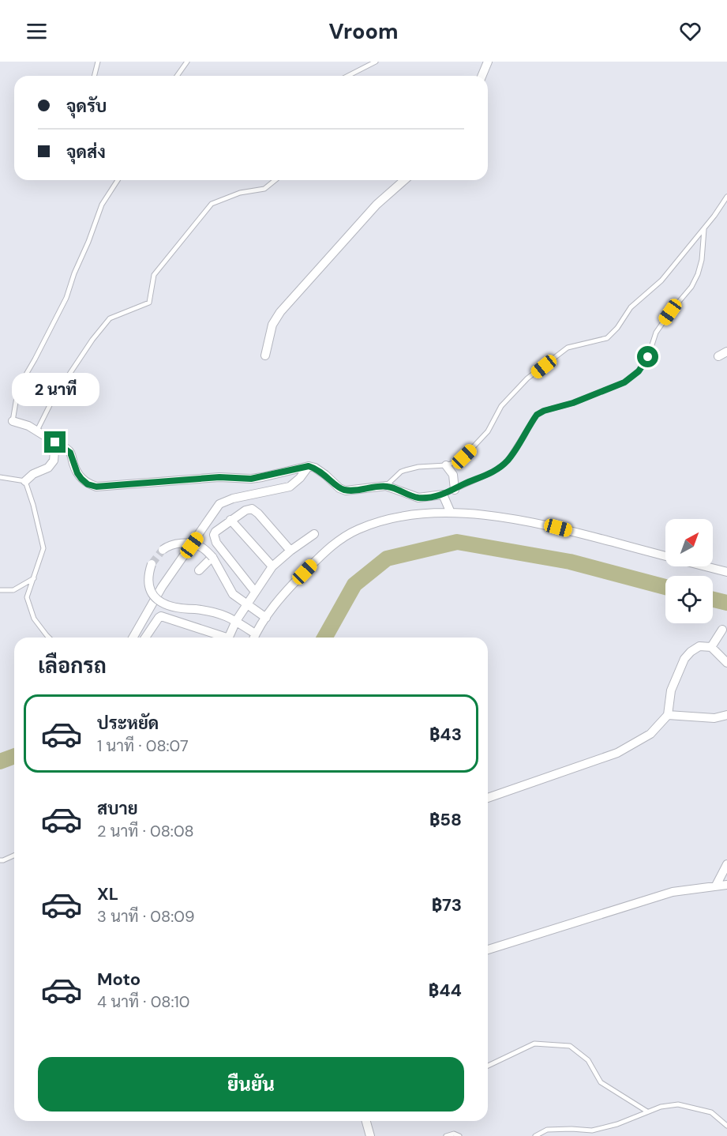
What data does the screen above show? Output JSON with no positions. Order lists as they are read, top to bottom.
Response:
{
  "north": "top right",
  "page": {
    "header": "Vroom",
    "banner": ["จุดรับ", "จุดส่ง"],
    "bubble": "2 นาที",
    "heading": "เลือกรถ",
    "list": [
      {
        "name": "ประหยัด",
        "note": "1 นาที · 08:07",
        "value": "฿43"
      },
      {
        "name": "สบาย",
        "note": "2 นาที · 08:08",
        "value": "฿58"
      },
      {
        "name": "XL",
        "note": "3 นาที · 08:09",
        "value": "฿73"
      },
      {
        "name": "Moto",
        "note": "4 นาที · 08:10",
        "value": "฿44"
      }
    ],
    "buttons": "ยืนยัน"
  }
}
